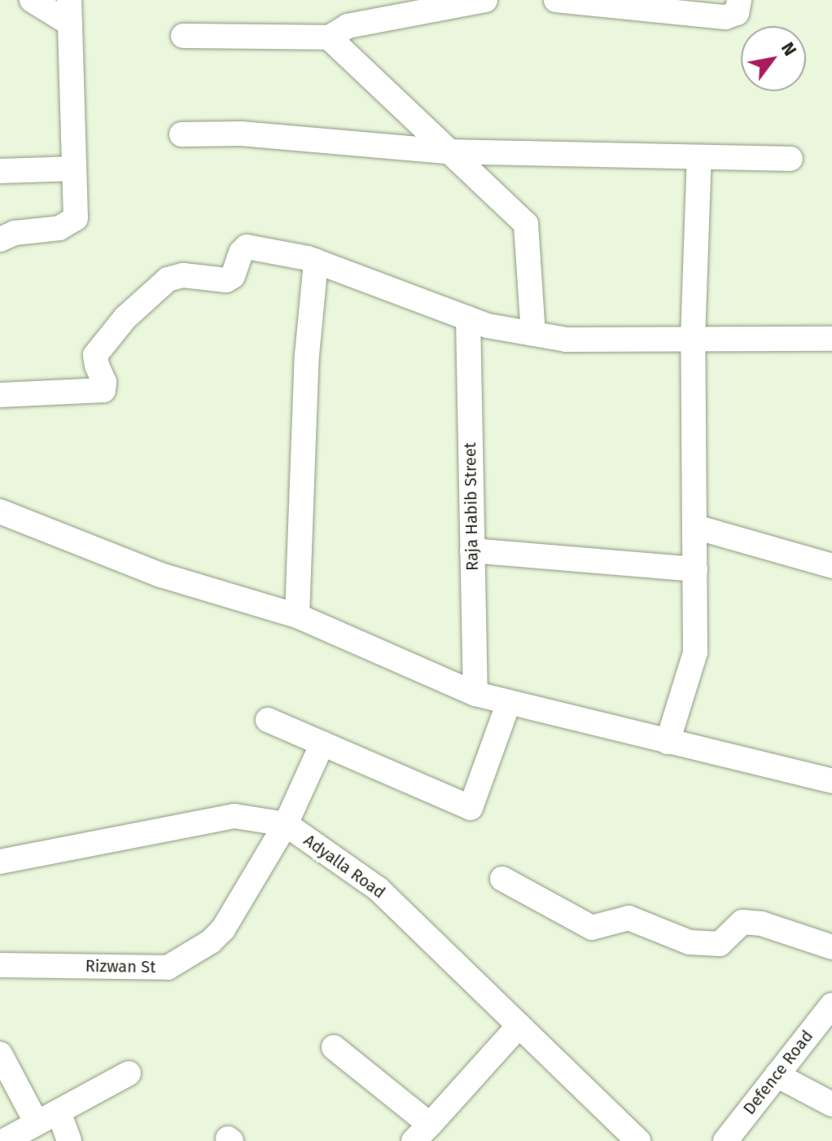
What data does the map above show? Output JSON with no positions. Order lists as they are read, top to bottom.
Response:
{
  "streets": {
    "street": [
      "Raja Habib Street",
      "Adyalla Road",
      "Rizwan St",
      "Defence Road"
    ]
  },
  "crossings": [
    ["Adyalla Road", "Rizwan St"]
  ],
  "north": "top right"
}
